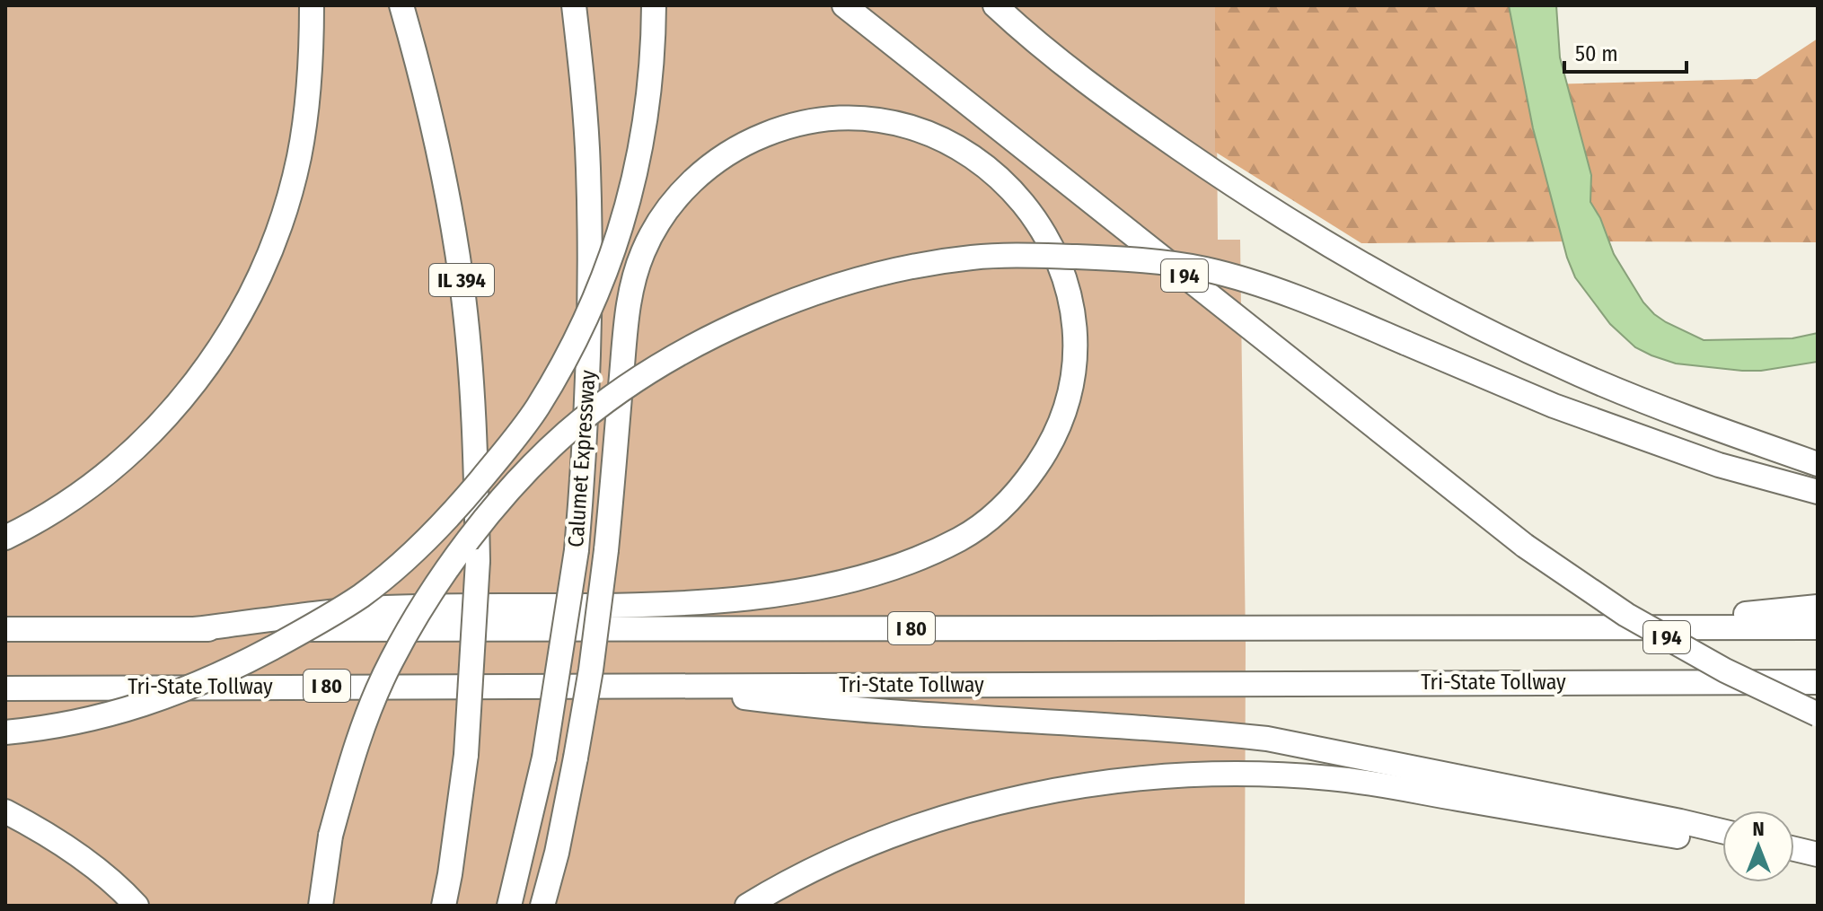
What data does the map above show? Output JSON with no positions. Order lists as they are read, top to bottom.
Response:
{
  "streets": {
    "highway": [
      "I 94",
      "IL 394",
      "Calumet Expressway",
      "I 80",
      "Tri-State Tollway"
    ]
  },
  "scale_bar": "50 m",
  "north": "top"
}
